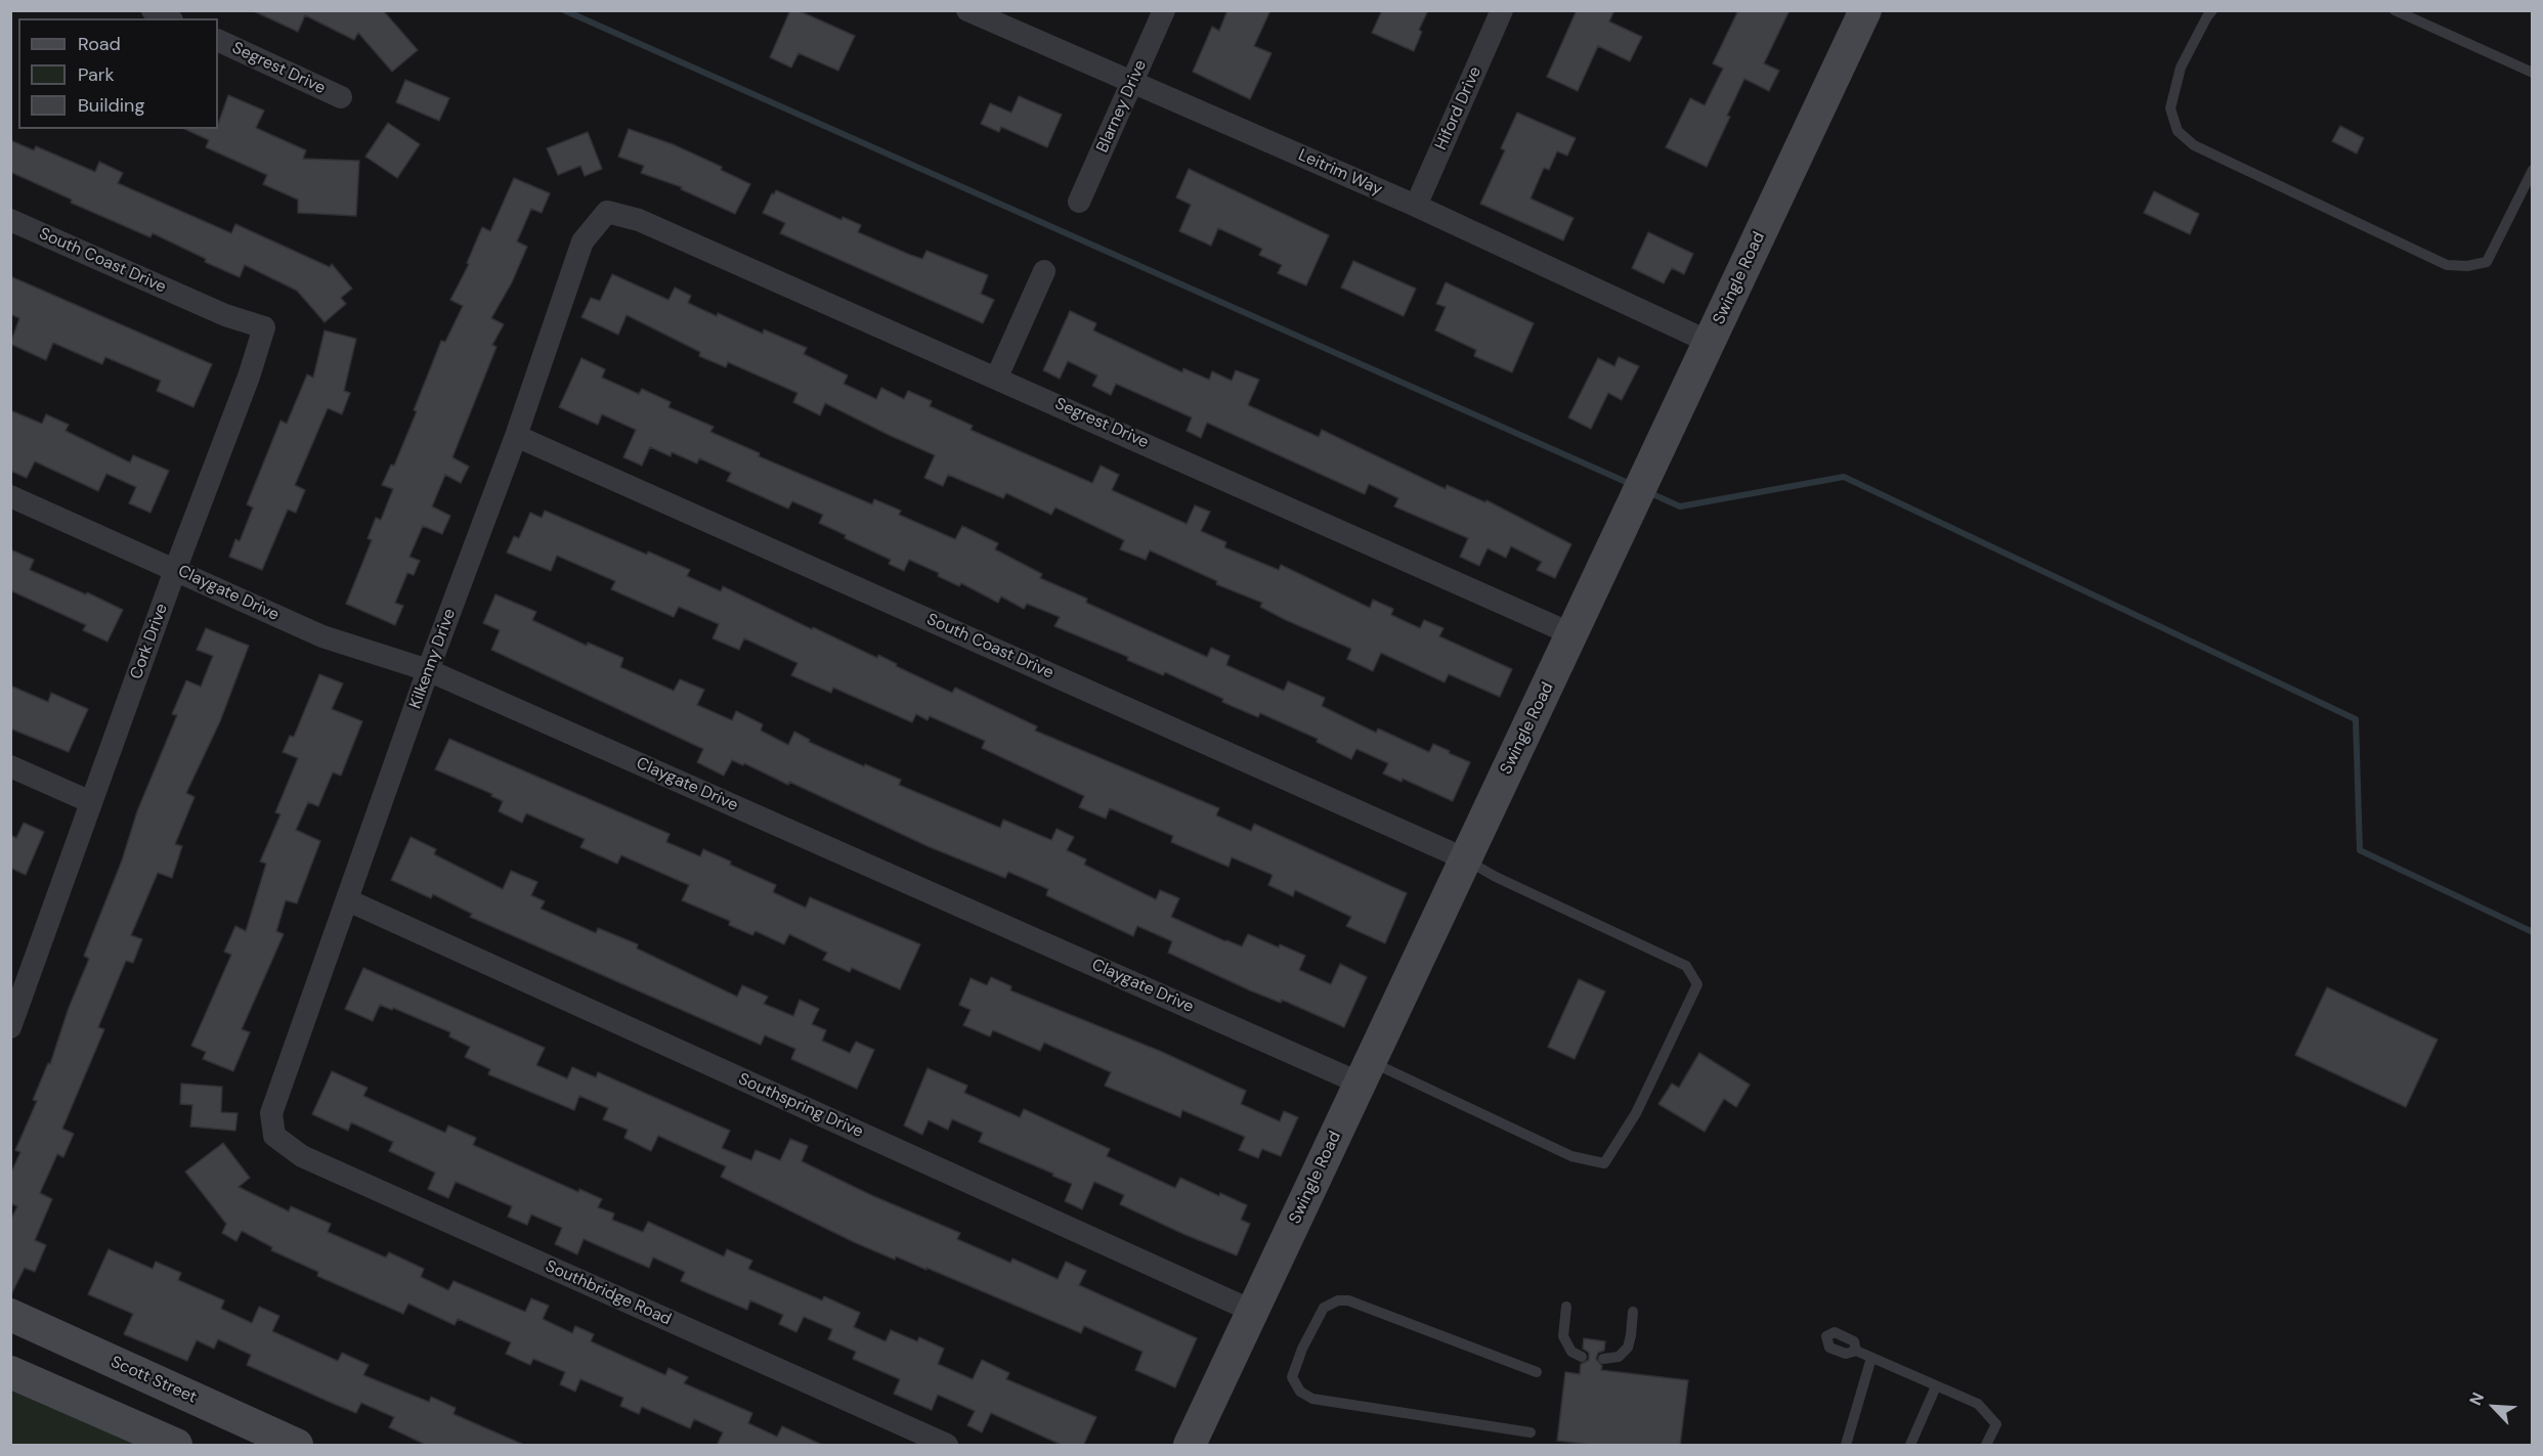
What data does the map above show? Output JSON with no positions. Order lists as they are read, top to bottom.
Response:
{
  "streets": {
    "street": [
      "Segrest Drive",
      "Blarney Drive",
      "Hiford Drive",
      "Leitrim Way",
      "South Coast Drive",
      "Swingle Road",
      "Claygate Drive",
      "Cork Drive",
      "Kilkenny Drive",
      "Southspring Drive",
      "Southbridge Road",
      "Scott Street"
    ]
  },
  "crossings": [
    ["Segrest Drive", "Swingle Road"],
    ["Segrest Drive", "Kilkenny Drive"],
    ["Blarney Drive", "Leitrim Way"],
    ["Hiford Drive", "Leitrim Way"],
    ["Leitrim Way", "Swingle Road"],
    ["South Coast Drive", "Swingle Road"],
    ["South Coast Drive", "Cork Drive"],
    ["South Coast Drive", "Kilkenny Drive"],
    ["Swingle Road", "Claygate Drive"],
    ["Swingle Road", "Southspring Drive"],
    ["Claygate Drive", "Cork Drive"],
    ["Claygate Drive", "Kilkenny Drive"],
    ["Kilkenny Drive", "Southspring Drive"],
    ["Kilkenny Drive", "Southbridge Road"]
  ],
  "legend": ["Road", "Park", "Building"],
  "north": "top left"
}
